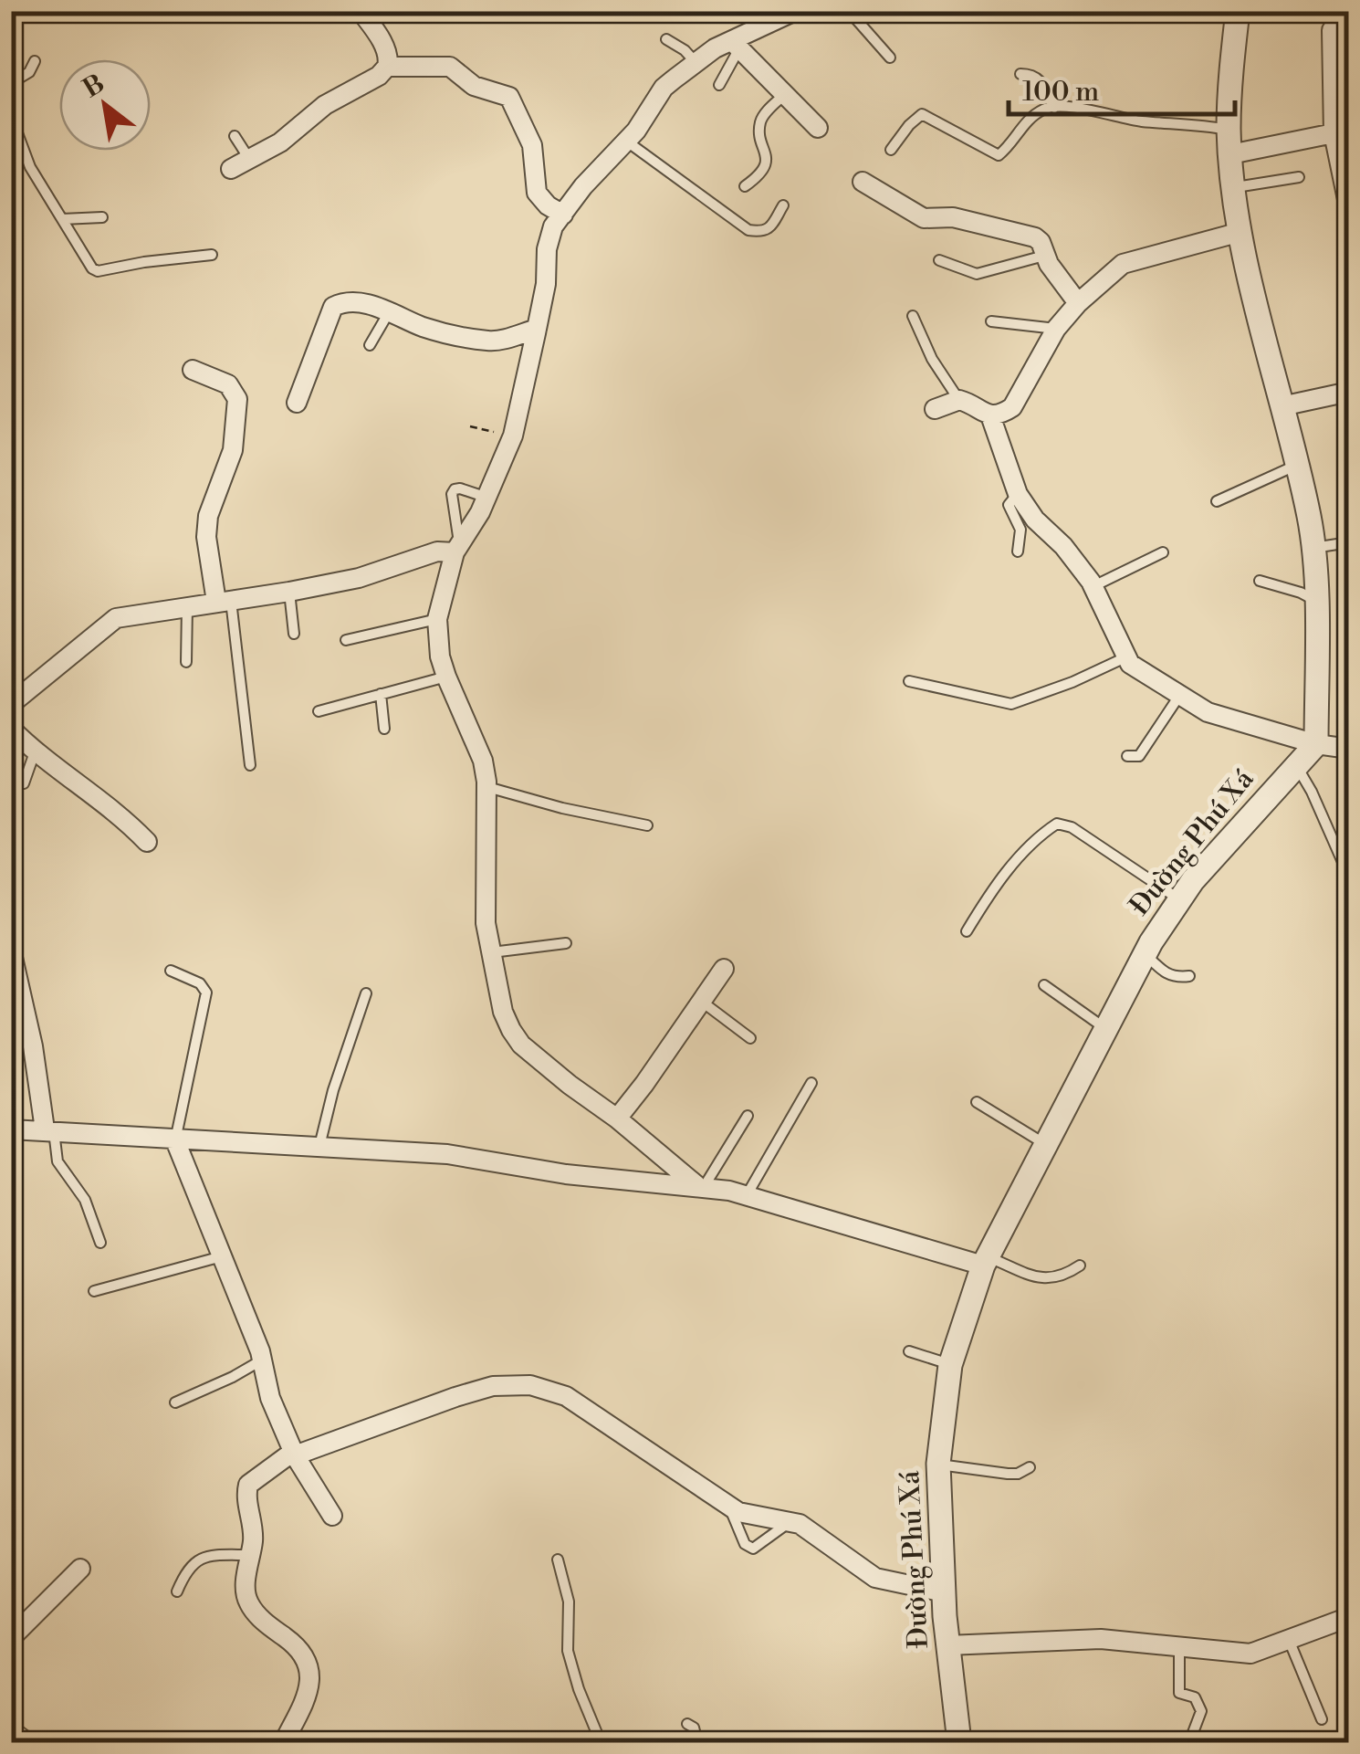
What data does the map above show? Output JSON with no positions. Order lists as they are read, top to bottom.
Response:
{
  "streets": {
    "street": ["Đường Phú Xá"]
  },
  "scale_bar": "100 m",
  "north": "top left"
}
